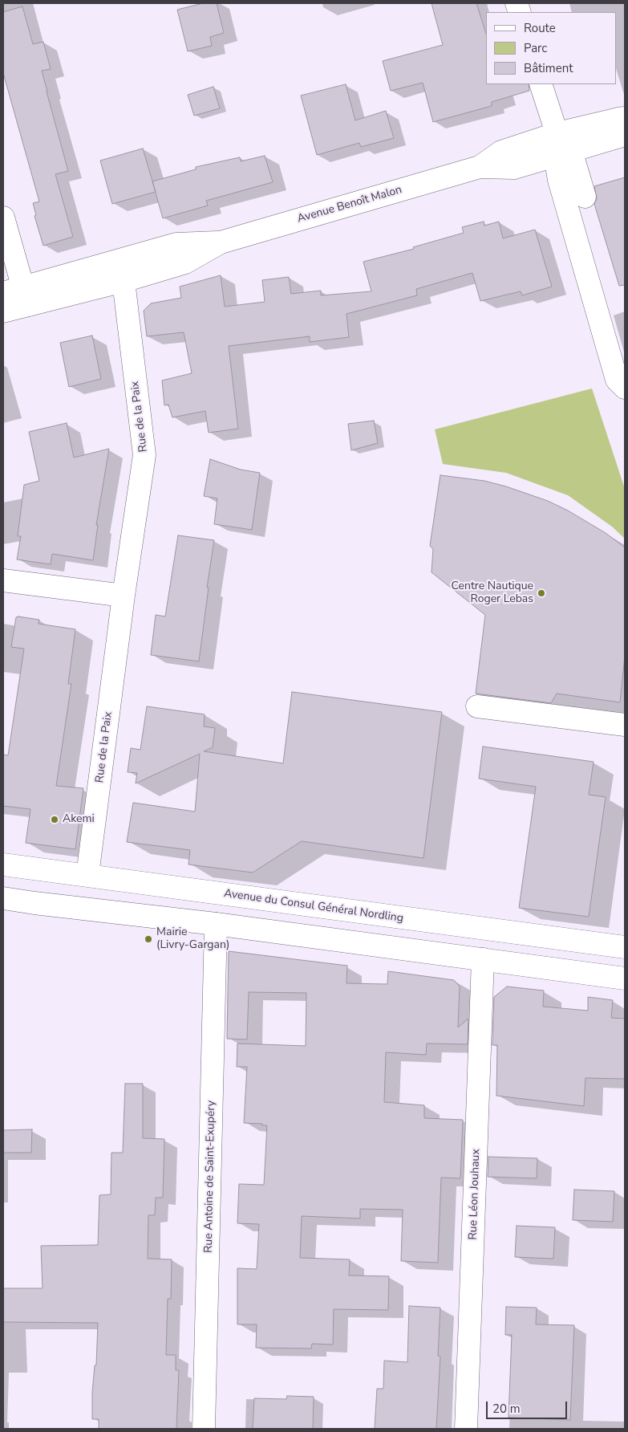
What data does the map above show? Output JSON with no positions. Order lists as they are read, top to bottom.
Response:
{
  "streets": {
    "main road": [
      "Avenue Benoît Malon",
      "Rue de la Paix",
      "Avenue du Consul Général Nordling",
      "Rue Antoine de Saint-Exupéry",
      "Rue Léon Jouhaux"
    ]
  },
  "crossings": [
    ["Avenue Benoît Malon", "Rue de la Paix"],
    ["Rue de la Paix", "Avenue du Consul Général Nordling"]
  ],
  "places": ["Centre Nautique Roger Lebas", "Akemi", "Mairie (Livry-Gargan)"],
  "legend": ["Route", "Parc", "Bâtiment"],
  "scale_bar": "20 m"
}
